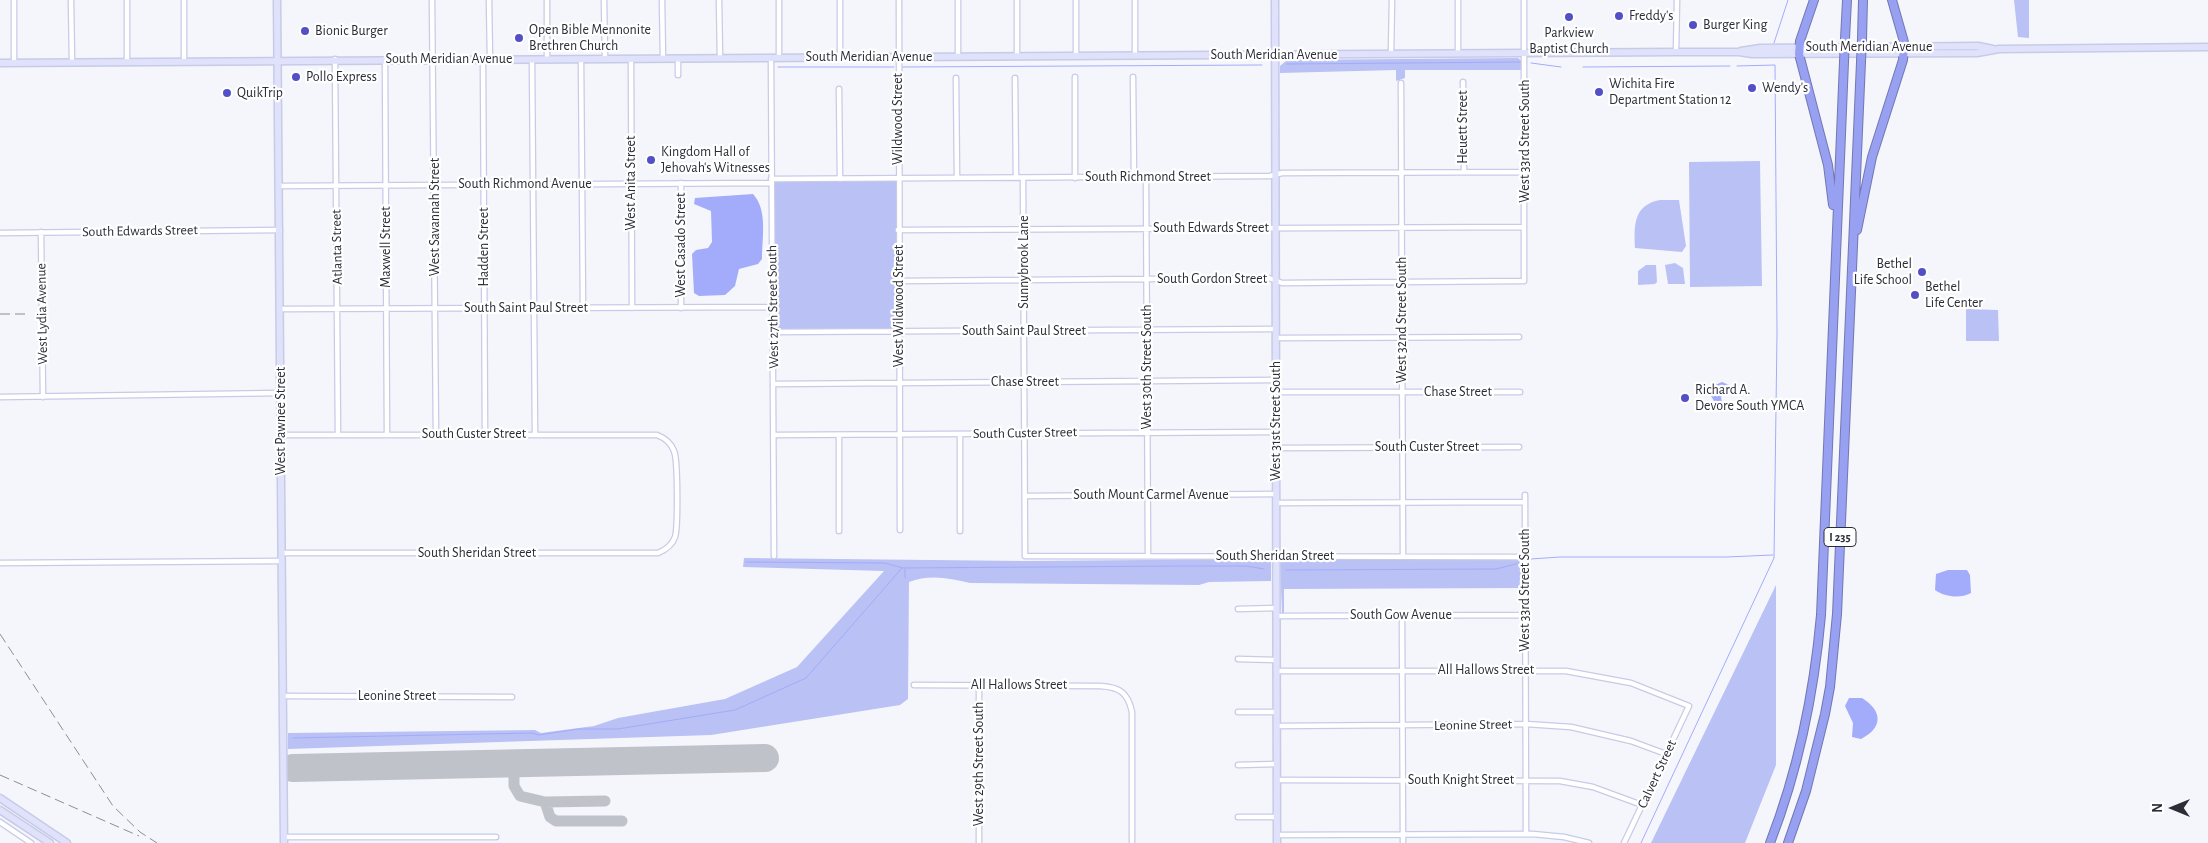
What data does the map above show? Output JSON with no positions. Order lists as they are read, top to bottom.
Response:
{
  "streets": {
    "highway": ["I 235"],
    "main road": ["South Meridian Avenue", "West Pawnee Street", "West 31st Street South"],
    "street": [
      "Wildwood Street",
      "Heuett Street",
      "West 33rd Street South",
      "South Richmond Street",
      "West Anita Street",
      "South Richmond Avenue",
      "West Savannah Street",
      "South Edwards Street",
      "West Casado Street",
      "Atlanta Street",
      "Maxwell Street",
      "Hadden Street",
      "Sunnybrook Lane",
      "South Gordon Street",
      "West Wildwood Street",
      "West 27th Street South",
      "South Saint Paul Street",
      "West Lydia Avenue",
      "West 32nd Street South",
      "West 30th Street South",
      "Chase Street",
      "South Custer Street",
      "South Mount Carmel Avenue",
      "South Sheridan Street",
      "South Gow Avenue",
      "All Hallows Street",
      "Leonine Street",
      "West 29th Street South",
      "Calvert Street",
      "South Knight Street"
    ]
  },
  "crossings": [
    ["South Meridian Avenue", "Wildwood Street"],
    ["South Meridian Avenue", "West 33rd Street South"],
    ["South Meridian Avenue", "West Anita Street"],
    ["South Meridian Avenue", "West Savannah Street"],
    ["South Meridian Avenue", "Atlanta Street"],
    ["South Meridian Avenue", "Maxwell Street"],
    ["South Meridian Avenue", "Hadden Street"],
    ["South Meridian Avenue", "West 27th Street South"],
    ["South Meridian Avenue", "West Pawnee Street"],
    ["South Meridian Avenue", "West 31st Street South"],
    ["Wildwood Street", "South Richmond Street"],
    ["Wildwood Street", "West Wildwood Street"],
    ["Heuett Street", "South Richmond Street"],
    ["West 33rd Street South", "South Richmond Street"],
    ["West 33rd Street South", "South Edwards Street"],
    ["West 33rd Street South", "South Gordon Street"],
    ["West 33rd Street South", "South Sheridan Street"],
    ["West 33rd Street South", "South Gow Avenue"],
    ["West 33rd Street South", "All Hallows Street"],
    ["West 33rd Street South", "Leonine Street"],
    ["West 33rd Street South", "South Knight Street"],
    ["South Richmond Street", "South Richmond Avenue"],
    ["South Richmond Street", "Sunnybrook Lane"],
    ["South Richmond Street", "West Wildwood Street"],
    ["South Richmond Street", "West 27th Street South"],
    ["South Richmond Street", "West 32nd Street South"],
    ["South Richmond Street", "West 30th Street South"],
    ["South Richmond Street", "West 31st Street South"],
    ["West Anita Street", "South Richmond Avenue"],
    ["West Anita Street", "South Saint Paul Street"],
    ["South Richmond Avenue", "West Savannah Street"],
    ["South Richmond Avenue", "West Casado Street"],
    ["South Richmond Avenue", "Atlanta Street"],
    ["South Richmond Avenue", "Maxwell Street"],
    ["South Richmond Avenue", "Hadden Street"],
    ["South Richmond Avenue", "West 27th Street South"],
    ["South Richmond Avenue", "West Pawnee Street"],
    ["West Savannah Street", "South Saint Paul Street"],
    ["West Savannah Street", "South Custer Street"],
    ["South Edwards Street", "Sunnybrook Lane"],
    ["South Edwards Street", "West Wildwood Street"],
    ["South Edwards Street", "West Lydia Avenue"],
    ["South Edwards Street", "West 32nd Street South"],
    ["South Edwards Street", "West 30th Street South"],
    ["South Edwards Street", "West Pawnee Street"],
    ["South Edwards Street", "West 31st Street South"],
    ["West Casado Street", "South Saint Paul Street"],
    ["Atlanta Street", "South Saint Paul Street"],
    ["Atlanta Street", "South Custer Street"],
    ["Maxwell Street", "South Saint Paul Street"],
    ["Maxwell Street", "South Custer Street"],
    ["Hadden Street", "South Saint Paul Street"],
    ["Hadden Street", "South Custer Street"],
    ["Sunnybrook Lane", "South Gordon Street"],
    ["Sunnybrook Lane", "South Saint Paul Street"],
    ["Sunnybrook Lane", "Chase Street"],
    ["Sunnybrook Lane", "South Custer Street"],
    ["Sunnybrook Lane", "South Mount Carmel Avenue"],
    ["Sunnybrook Lane", "South Sheridan Street"],
    ["South Gordon Street", "West Wildwood Street"],
    ["South Gordon Street", "West 32nd Street South"],
    ["South Gordon Street", "West 30th Street South"],
    ["South Gordon Street", "West 31st Street South"],
    ["West Wildwood Street", "South Saint Paul Street"],
    ["West Wildwood Street", "Chase Street"],
    ["West Wildwood Street", "South Custer Street"],
    ["West 27th Street South", "South Saint Paul Street"],
    ["West 27th Street South", "Chase Street"],
    ["West 27th Street South", "South Custer Street"],
    ["South Saint Paul Street", "West 30th Street South"],
    ["South Saint Paul Street", "West Pawnee Street"],
    ["South Saint Paul Street", "West 31st Street South"],
    ["West 32nd Street South", "Chase Street"],
    ["West 32nd Street South", "South Custer Street"],
    ["West 32nd Street South", "South Sheridan Street"],
    ["West 30th Street South", "Chase Street"],
    ["West 30th Street South", "South Custer Street"],
    ["West 30th Street South", "South Mount Carmel Avenue"],
    ["West 30th Street South", "South Sheridan Street"],
    ["Chase Street", "West 31st Street South"],
    ["West Pawnee Street", "South Custer Street"],
    ["West Pawnee Street", "South Sheridan Street"],
    ["West Pawnee Street", "Leonine Street"],
    ["West 31st Street South", "South Custer Street"],
    ["West 31st Street South", "South Mount Carmel Avenue"],
    ["West 31st Street South", "South Sheridan Street"],
    ["West 31st Street South", "South Gow Avenue"],
    ["West 31st Street South", "All Hallows Street"],
    ["West 31st Street South", "Leonine Street"],
    ["West 31st Street South", "South Knight Street"],
    ["South Custer Street", "South Sheridan Street"],
    ["All Hallows Street", "West 29th Street South"],
    ["All Hallows Street", "Calvert Street"],
    ["Leonine Street", "Calvert Street"],
    ["Calvert Street", "South Knight Street"]
  ],
  "places": [
    "Freddy's",
    "Parkview Baptist Church",
    "Burger King",
    "Bionic Burger",
    "Open Bible Mennonite Brethren Church",
    "Pollo Express",
    "Wendy's",
    "Wichita Fire Department Station 12",
    "QuikTrip",
    "Kingdom Hall of Jehovah's Witnesses",
    "Bethel Life School",
    "Bethel Life Center",
    "Richard A. Devore South YMCA"
  ],
  "north": "left"
}
